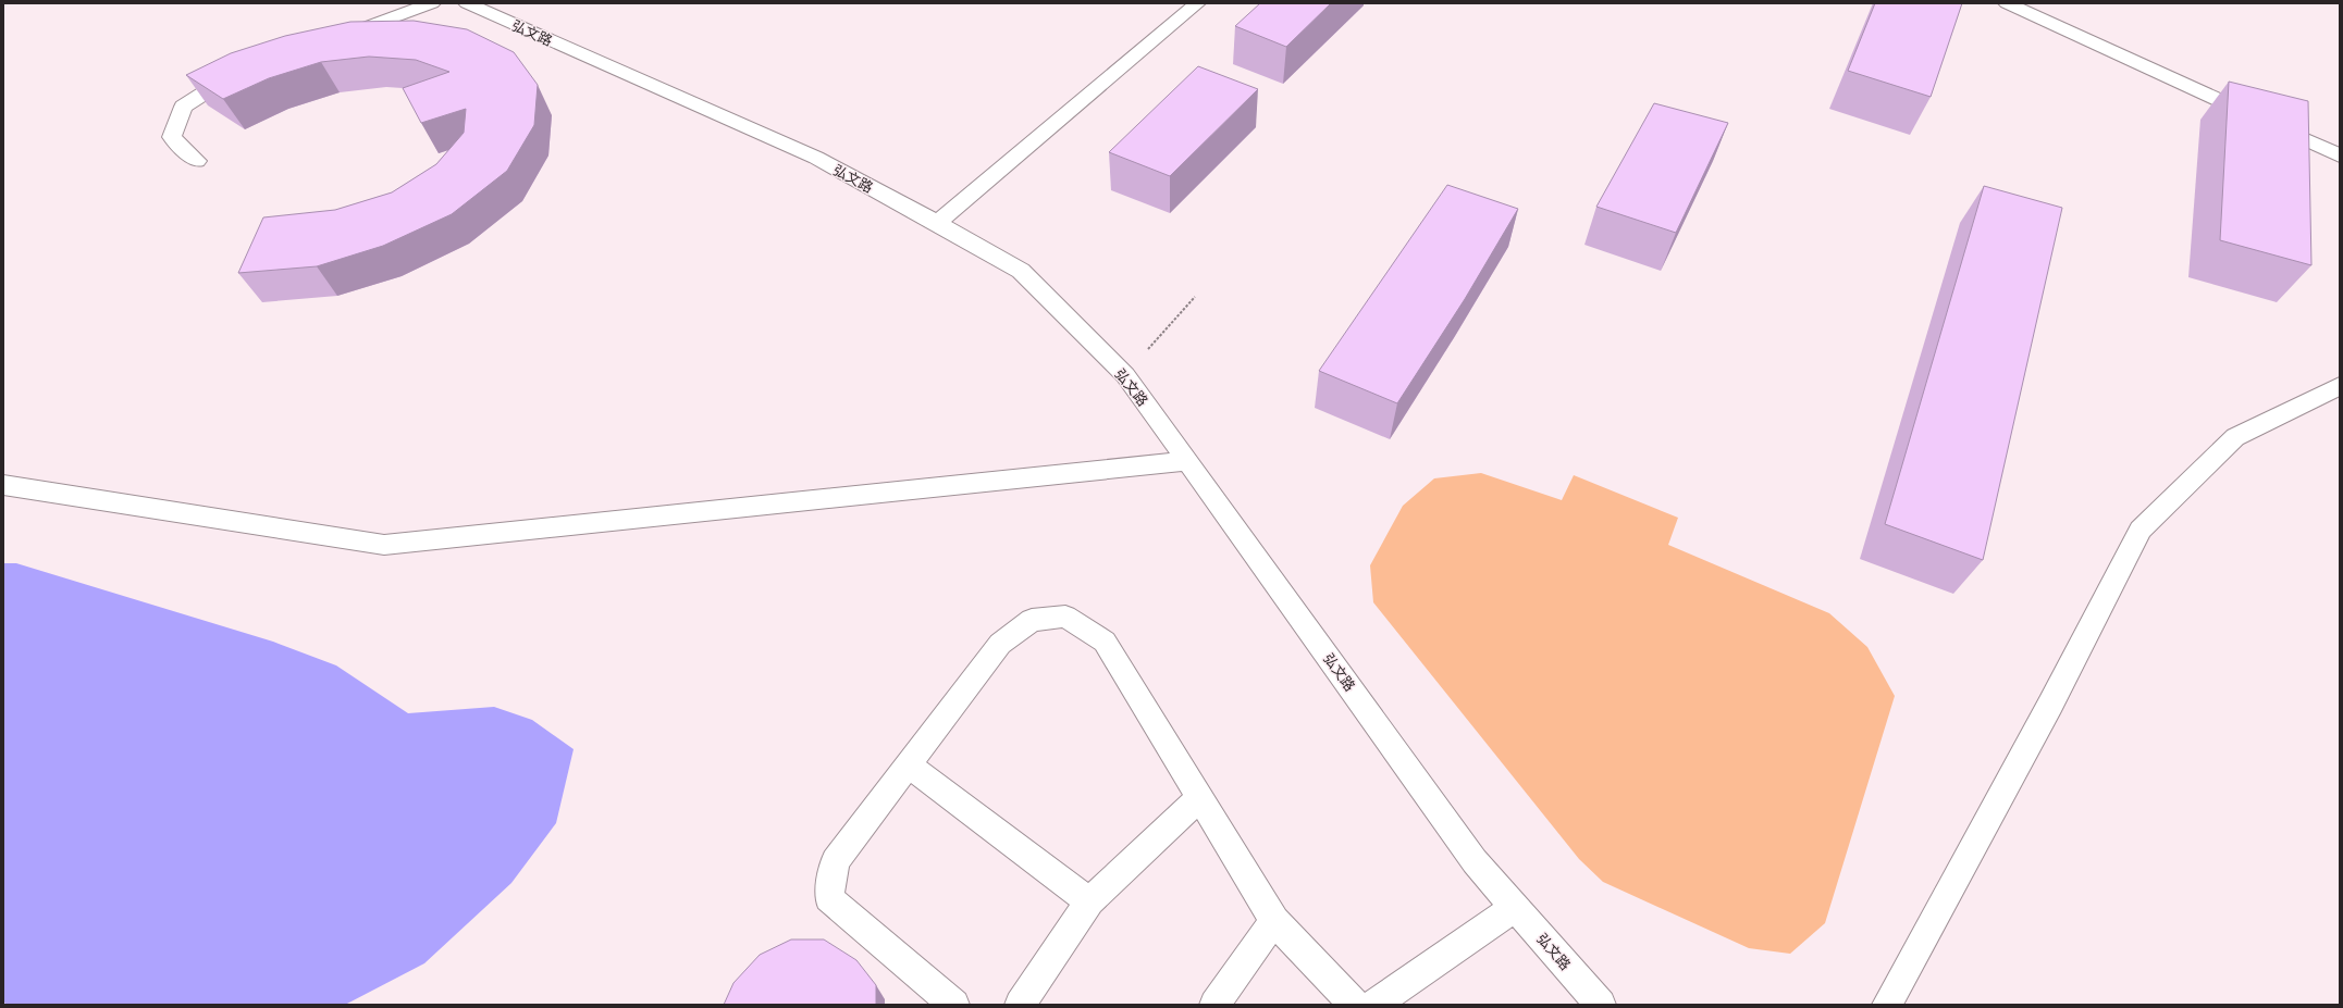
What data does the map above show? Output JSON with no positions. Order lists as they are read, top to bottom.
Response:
{
  "streets": {
    "street": ["弘文路"]
  }
}
